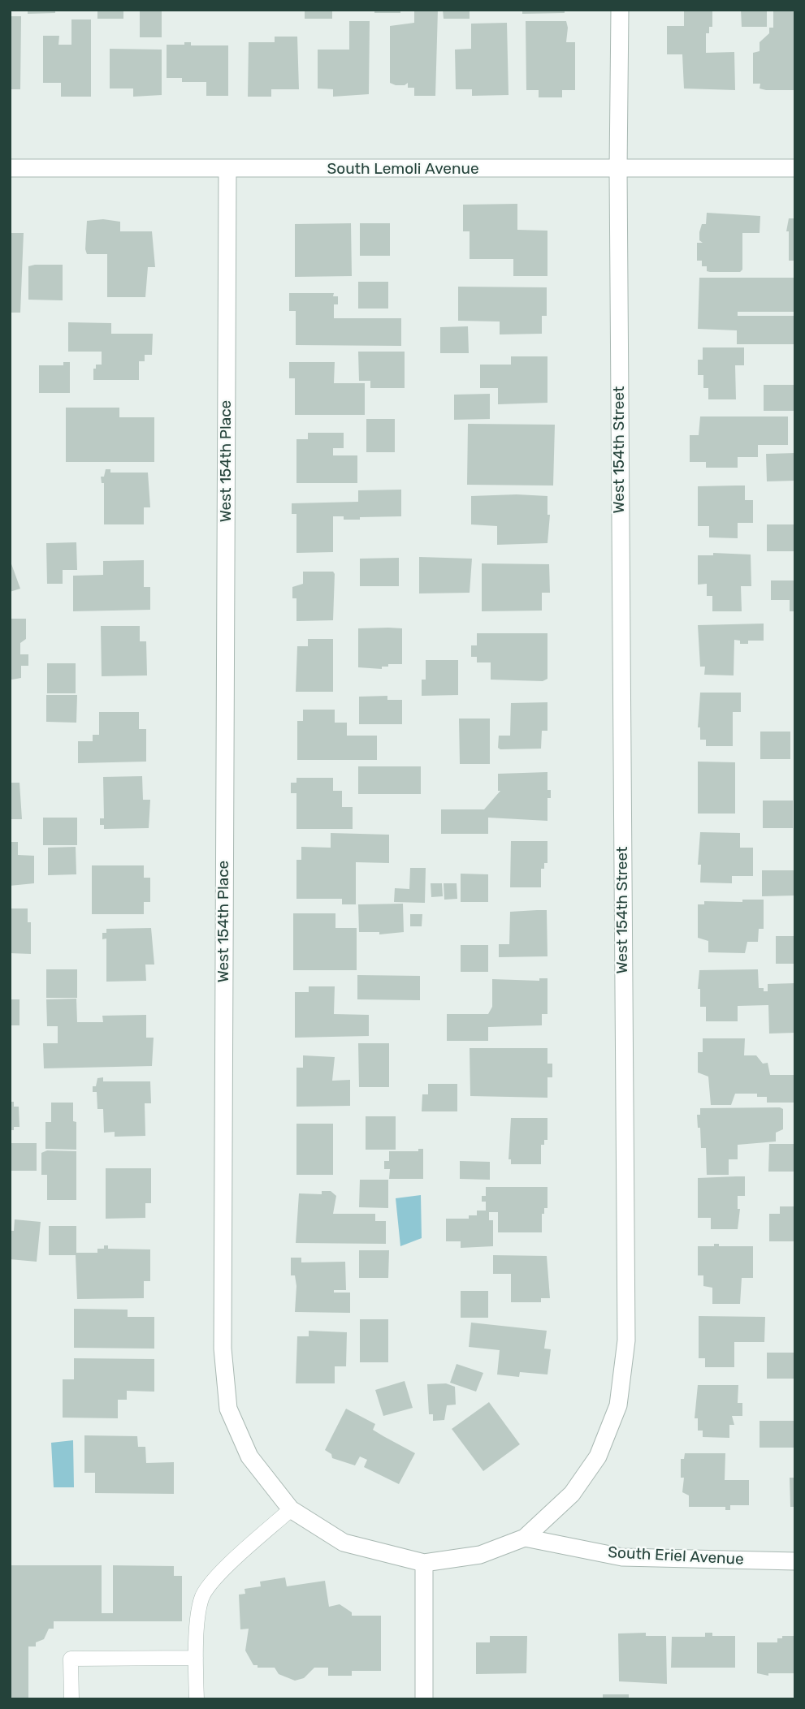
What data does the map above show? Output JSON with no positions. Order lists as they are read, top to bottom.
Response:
{
  "streets": {
    "street": [
      "South Lemoli Avenue",
      "West 154th Street",
      "West 154th Place",
      "South Eriel Avenue"
    ]
  },
  "crossings": [
    ["South Lemoli Avenue", "West 154th Street"],
    ["South Lemoli Avenue", "West 154th Place"],
    ["West 154th Street", "West 154th Place"],
    ["West 154th Street", "South Eriel Avenue"]
  ]
}
